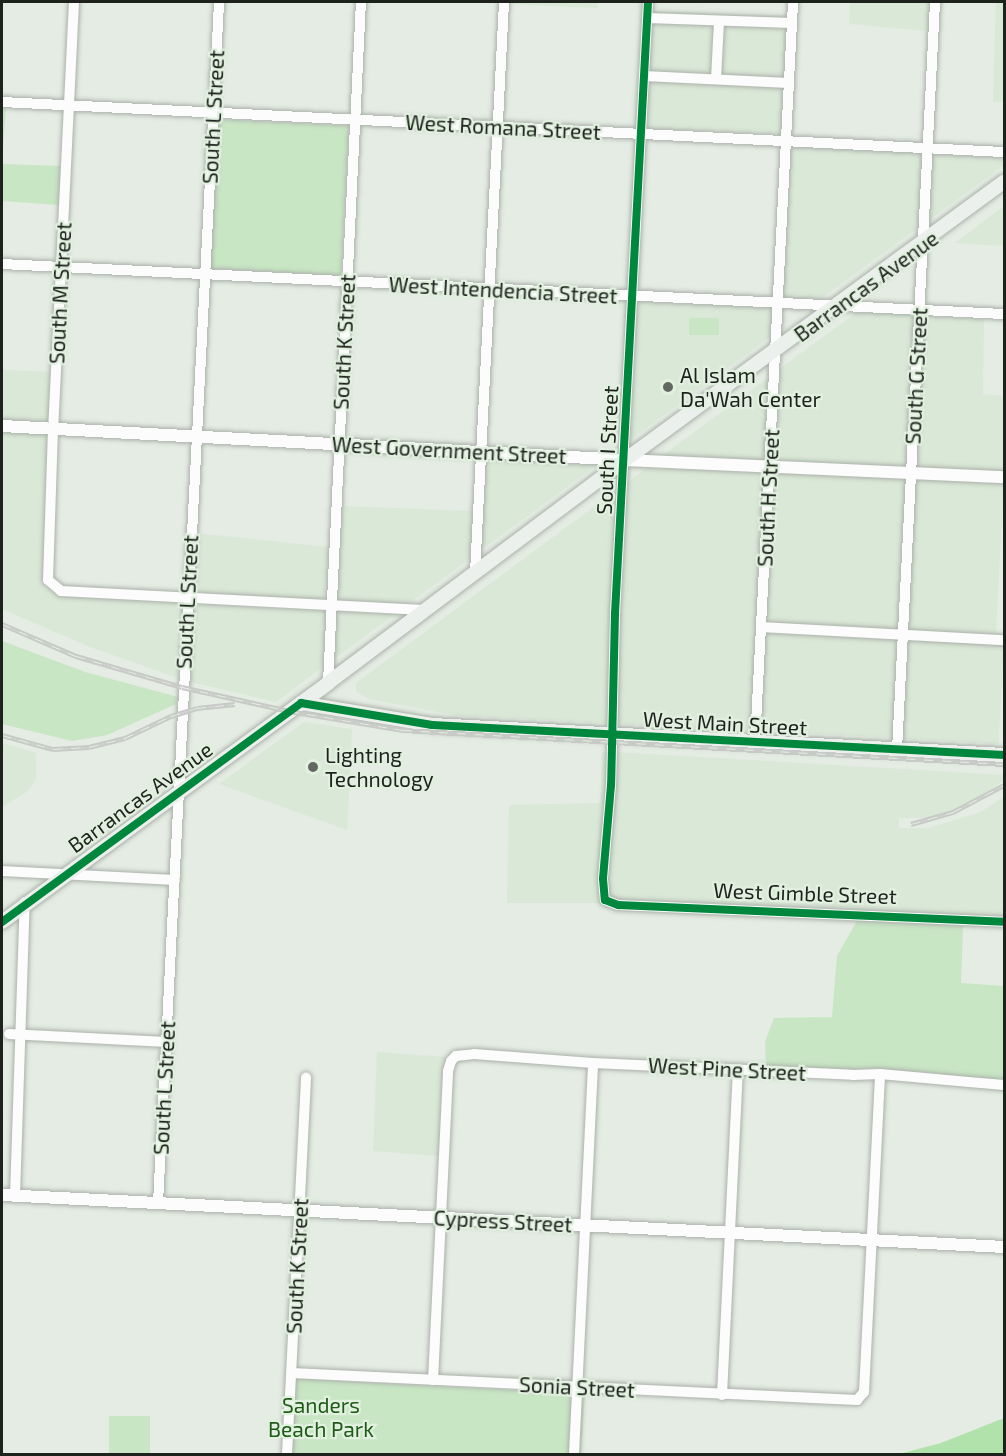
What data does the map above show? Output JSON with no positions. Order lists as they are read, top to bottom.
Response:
{
  "streets": {
    "main road": ["Barrancas Avenue", "West Main Street"],
    "street": [
      "South L Street",
      "West Romana Street",
      "West Intendencia Street",
      "South M Street",
      "South K Street",
      "South G Street",
      "West Government Street",
      "South I Street",
      "South H Street",
      "West Gimble Street",
      "West Pine Street",
      "Cypress Street",
      "Sonia Street"
    ]
  },
  "crossings": [
    ["South L Street", "West Romana Street"],
    ["South L Street", "Barrancas Avenue"],
    ["South L Street", "West Intendencia Street"],
    ["South L Street", "South M Street"],
    ["South L Street", "West Government Street"],
    ["South L Street", "Cypress Street"],
    ["West Romana Street", "South M Street"],
    ["West Romana Street", "South K Street"],
    ["West Romana Street", "South G Street"],
    ["West Romana Street", "South I Street"],
    ["West Romana Street", "South H Street"],
    ["Barrancas Avenue", "West Intendencia Street"],
    ["Barrancas Avenue", "South K Street"],
    ["Barrancas Avenue", "South G Street"],
    ["Barrancas Avenue", "West Government Street"],
    ["Barrancas Avenue", "South I Street"],
    ["Barrancas Avenue", "South H Street"],
    ["Barrancas Avenue", "West Main Street"],
    ["West Intendencia Street", "South M Street"],
    ["West Intendencia Street", "South K Street"],
    ["West Intendencia Street", "South G Street"],
    ["West Intendencia Street", "South I Street"],
    ["West Intendencia Street", "South H Street"],
    ["South M Street", "West Government Street"],
    ["South K Street", "West Government Street"],
    ["South K Street", "Cypress Street"],
    ["South K Street", "Sonia Street"],
    ["South G Street", "West Government Street"],
    ["South G Street", "West Main Street"],
    ["West Government Street", "South I Street"],
    ["West Government Street", "South H Street"],
    ["South I Street", "West Main Street"],
    ["South I Street", "West Gimble Street"],
    ["South H Street", "West Main Street"],
    ["West Pine Street", "Cypress Street"],
    ["Cypress Street", "Sonia Street"]
  ],
  "parks": ["Sanders Beach Park"],
  "places": ["Al Islam Da'Wah Center", "Lighting Technology"]
}
